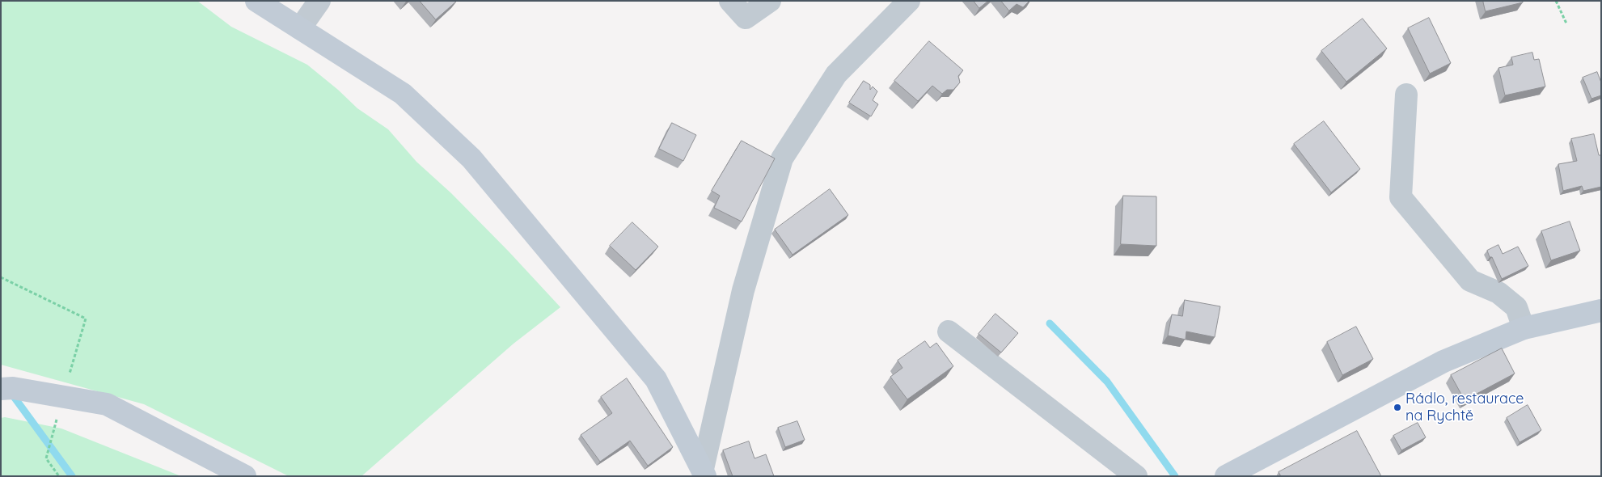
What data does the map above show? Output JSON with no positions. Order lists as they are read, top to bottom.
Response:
{
  "places": ["Rádlo, restaurace na Rychtě"]
}
